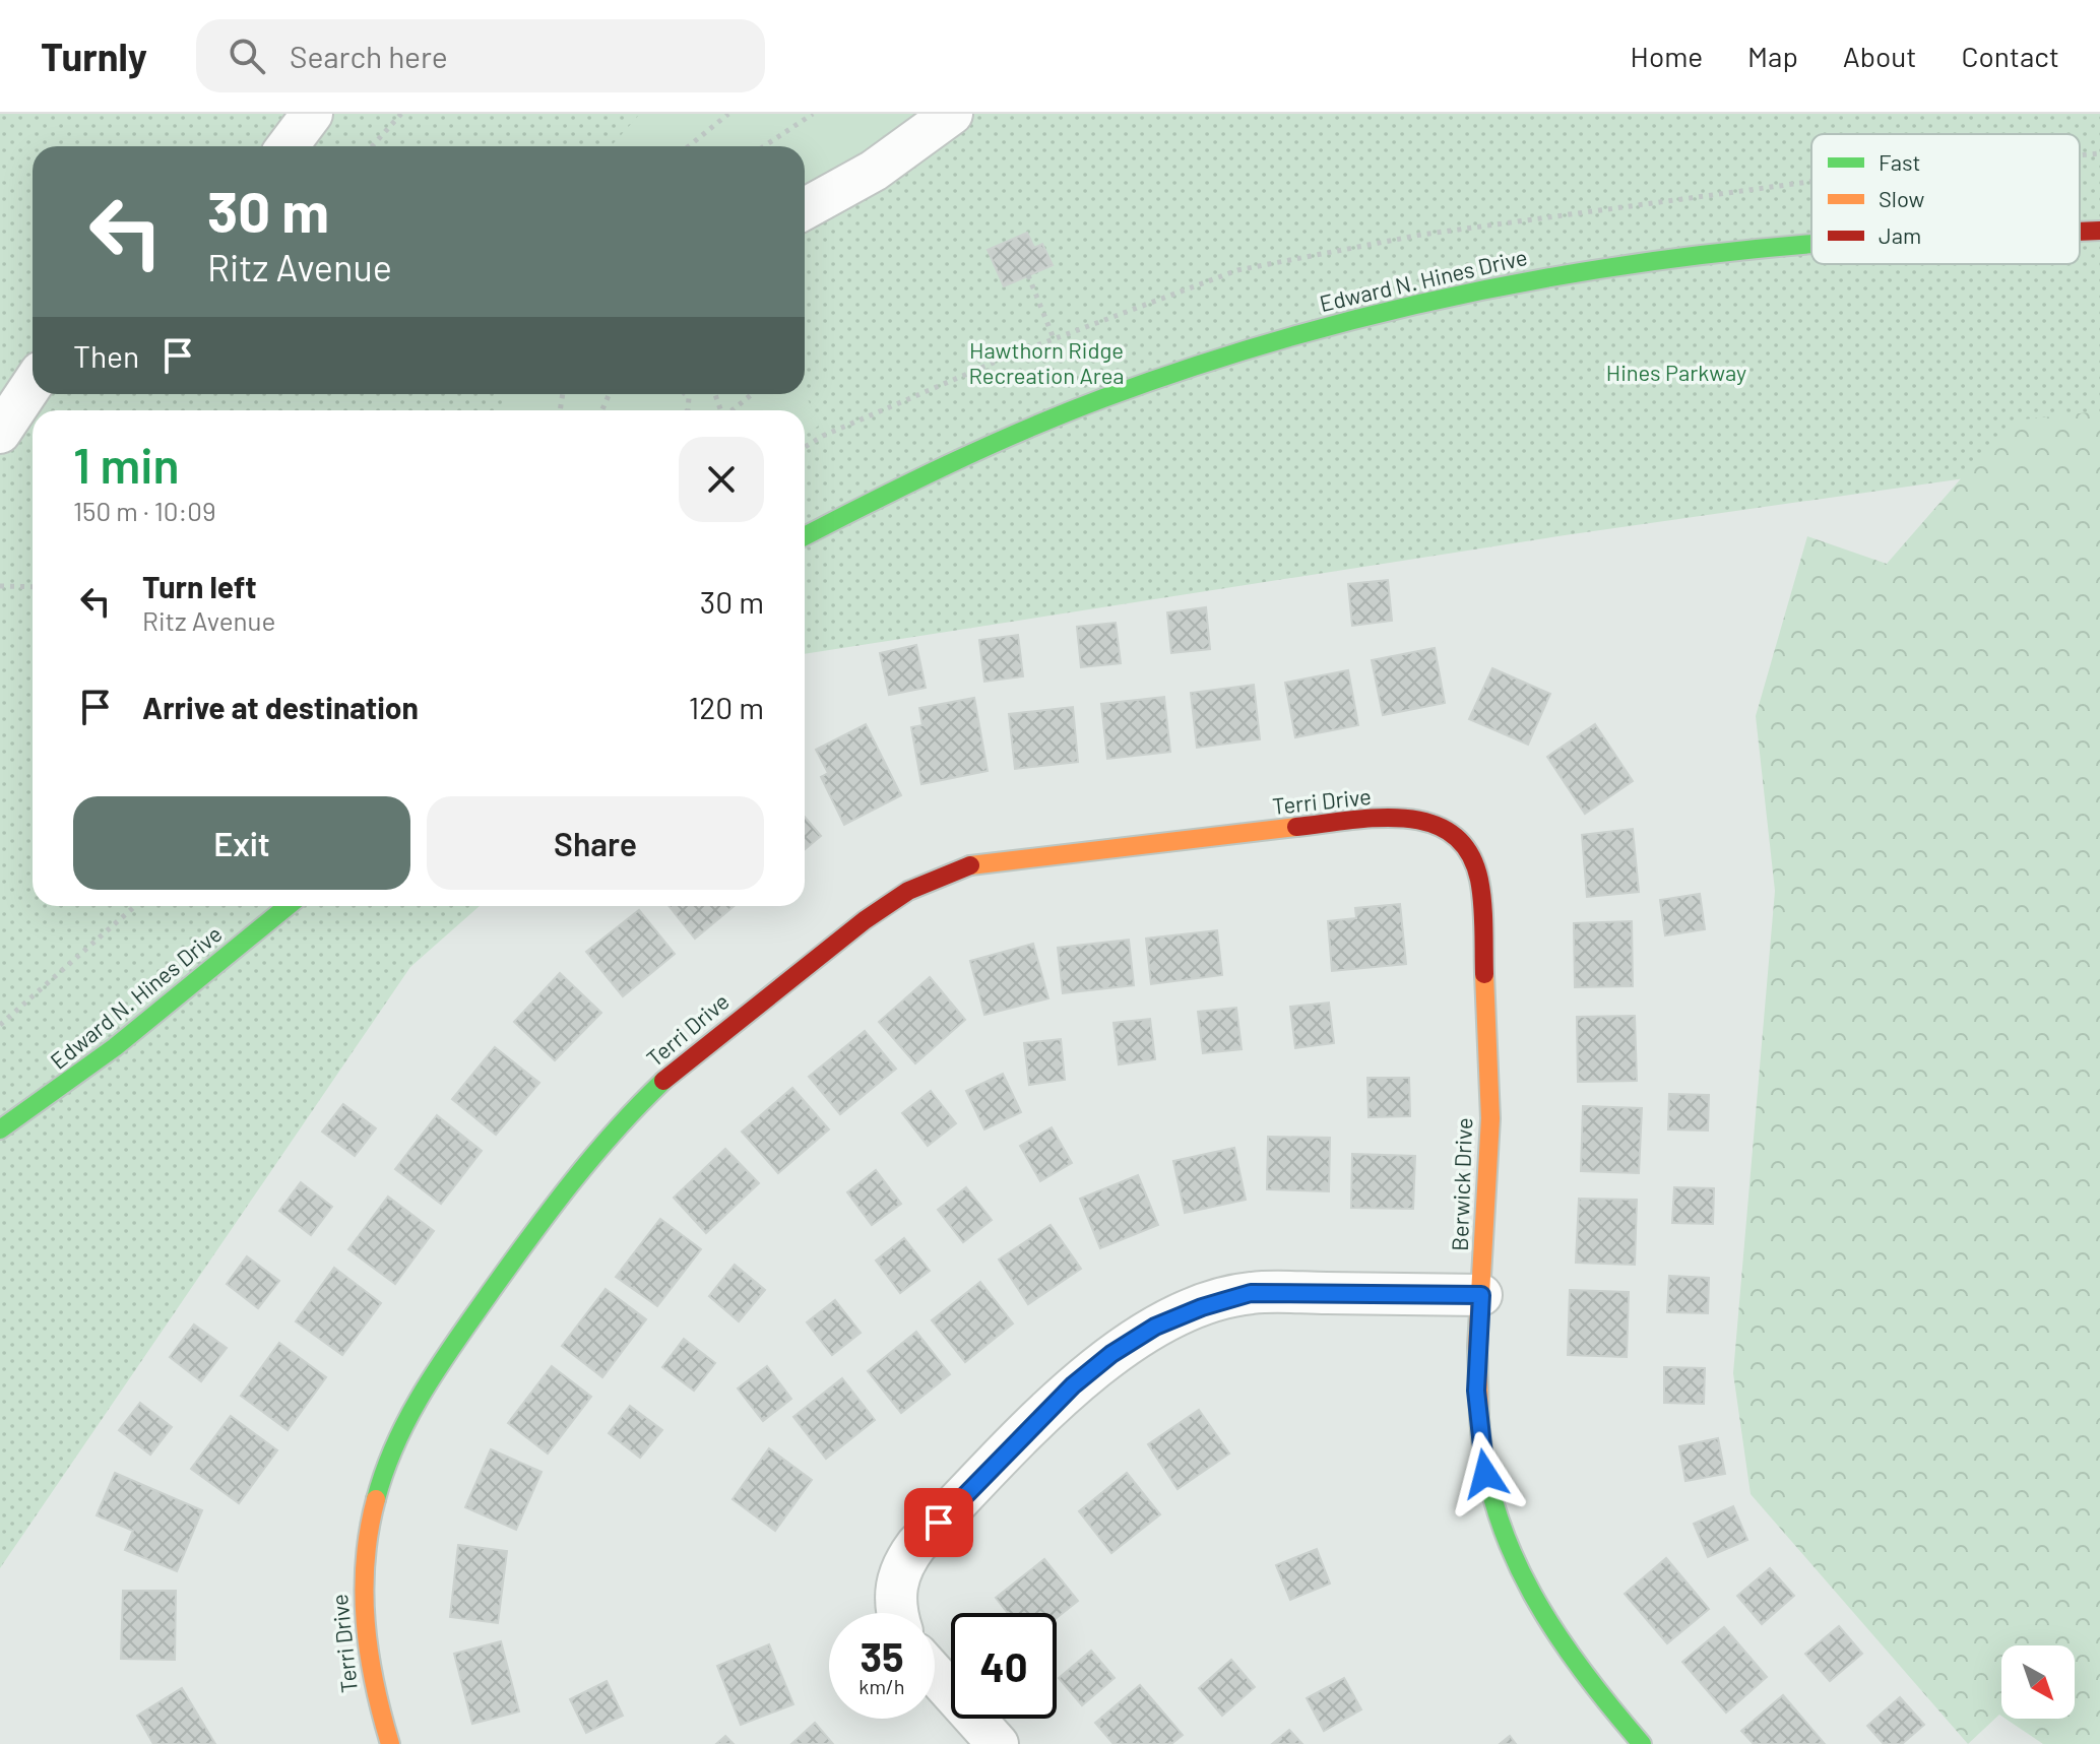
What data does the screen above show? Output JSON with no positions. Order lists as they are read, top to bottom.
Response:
{
  "streets": {
    "street": ["Edward N. Hines Drive", "Terri Drive", "Berwick Drive"]
  },
  "crossings": [
    ["Terri Drive", "Berwick Drive"]
  ],
  "parks": ["Hawthorn Ridge Recreation Area", "Hines Parkway"],
  "legend": ["Fast", "Slow", "Jam"],
  "north": "bottom right",
  "page": {
    "header": "Turnly",
    "search": "Search here",
    "nav": [
      "Home",
      "Map",
      "About",
      "Contact"
    ],
    "turn": ["30 m", "Ritz Avenue"],
    "then": "Then",
    "heading": ["1 min", "150 m · 10:09"],
    "list": [
      {
        "name": "Turn left",
        "note": "Ritz Avenue",
        "value": "30 m"
      },
      {
        "name": "Arrive at destination",
        "value": "120 m"
      }
    ],
    "buttons": ["Exit", "Share"],
    "speed": "35 km/h",
    "limit": "40"
  }
}
